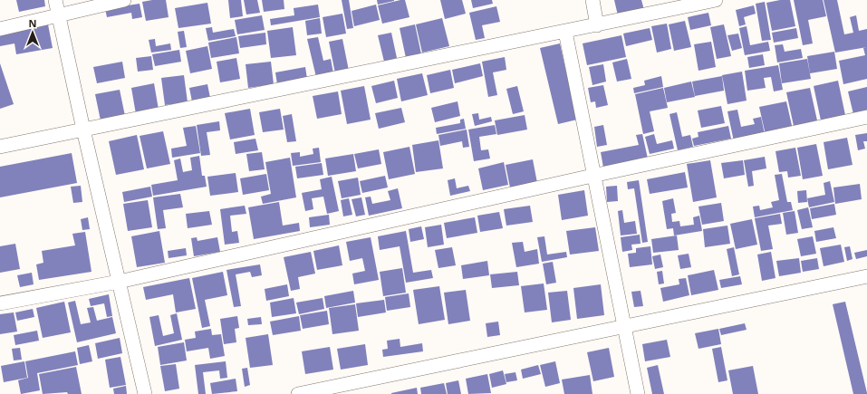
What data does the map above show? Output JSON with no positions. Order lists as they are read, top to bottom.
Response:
{
  "north": "top"
}
